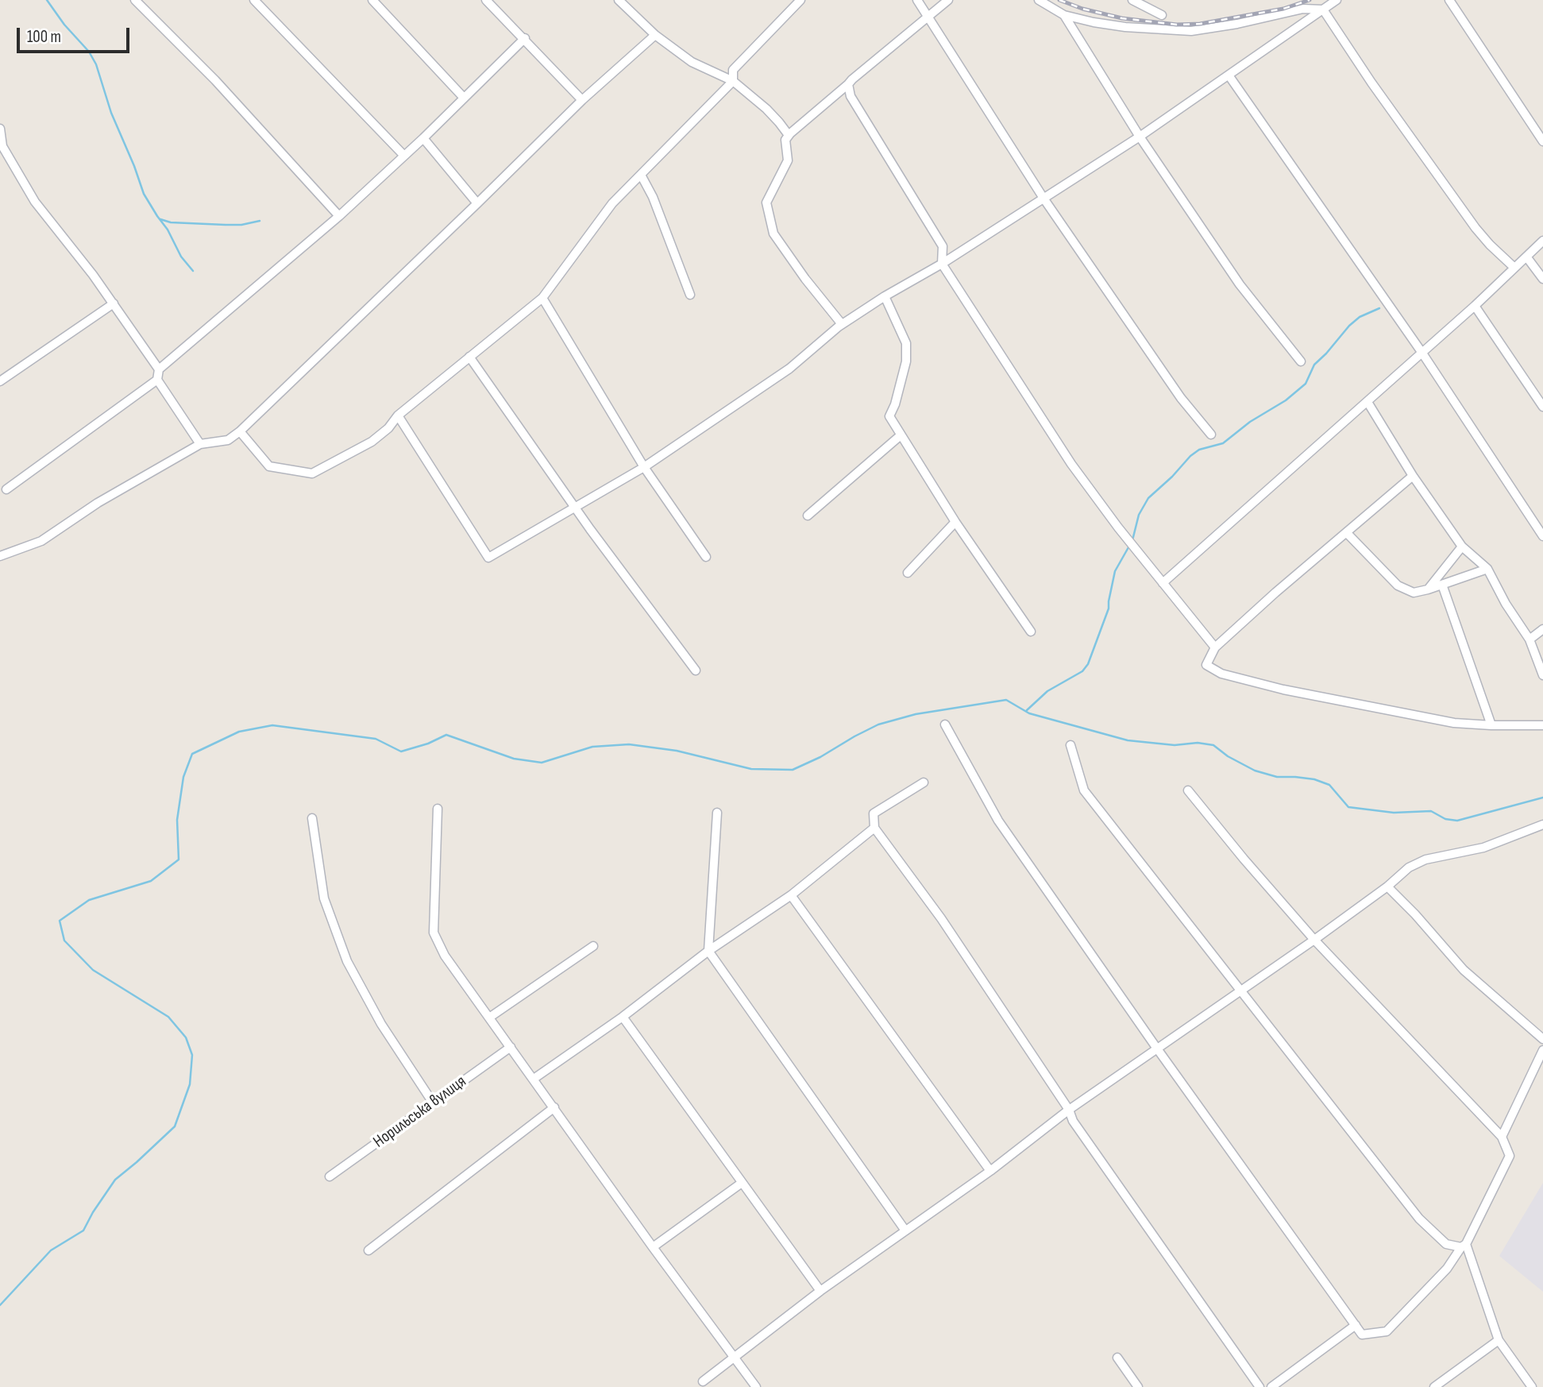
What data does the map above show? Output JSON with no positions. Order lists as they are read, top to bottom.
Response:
{
  "streets": {
    "street": ["Норильська вулиця"]
  },
  "scale_bar": "100 m"
}
